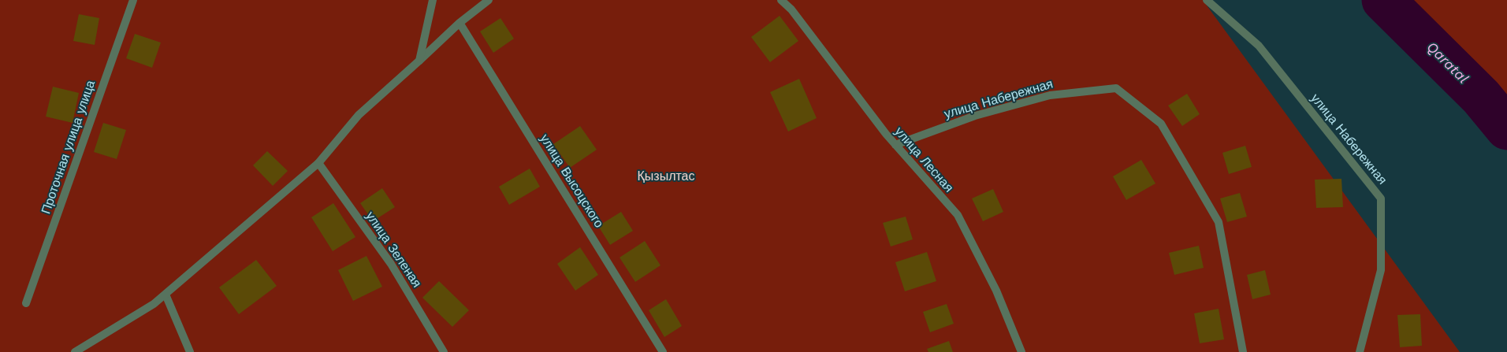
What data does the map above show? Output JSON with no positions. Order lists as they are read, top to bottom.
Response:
{
  "streets": {
    "street": [
      "улица Набережная",
      "Проточная улица улица",
      "улица Лесная",
      "улица Высоцского",
      "улица Зеленая"
    ]
  },
  "crossings": [
    ["улица Набережная", "улица Лесная"]
  ],
  "water": ["Qaratal"],
  "parks": ["Қызылтас"]
}
